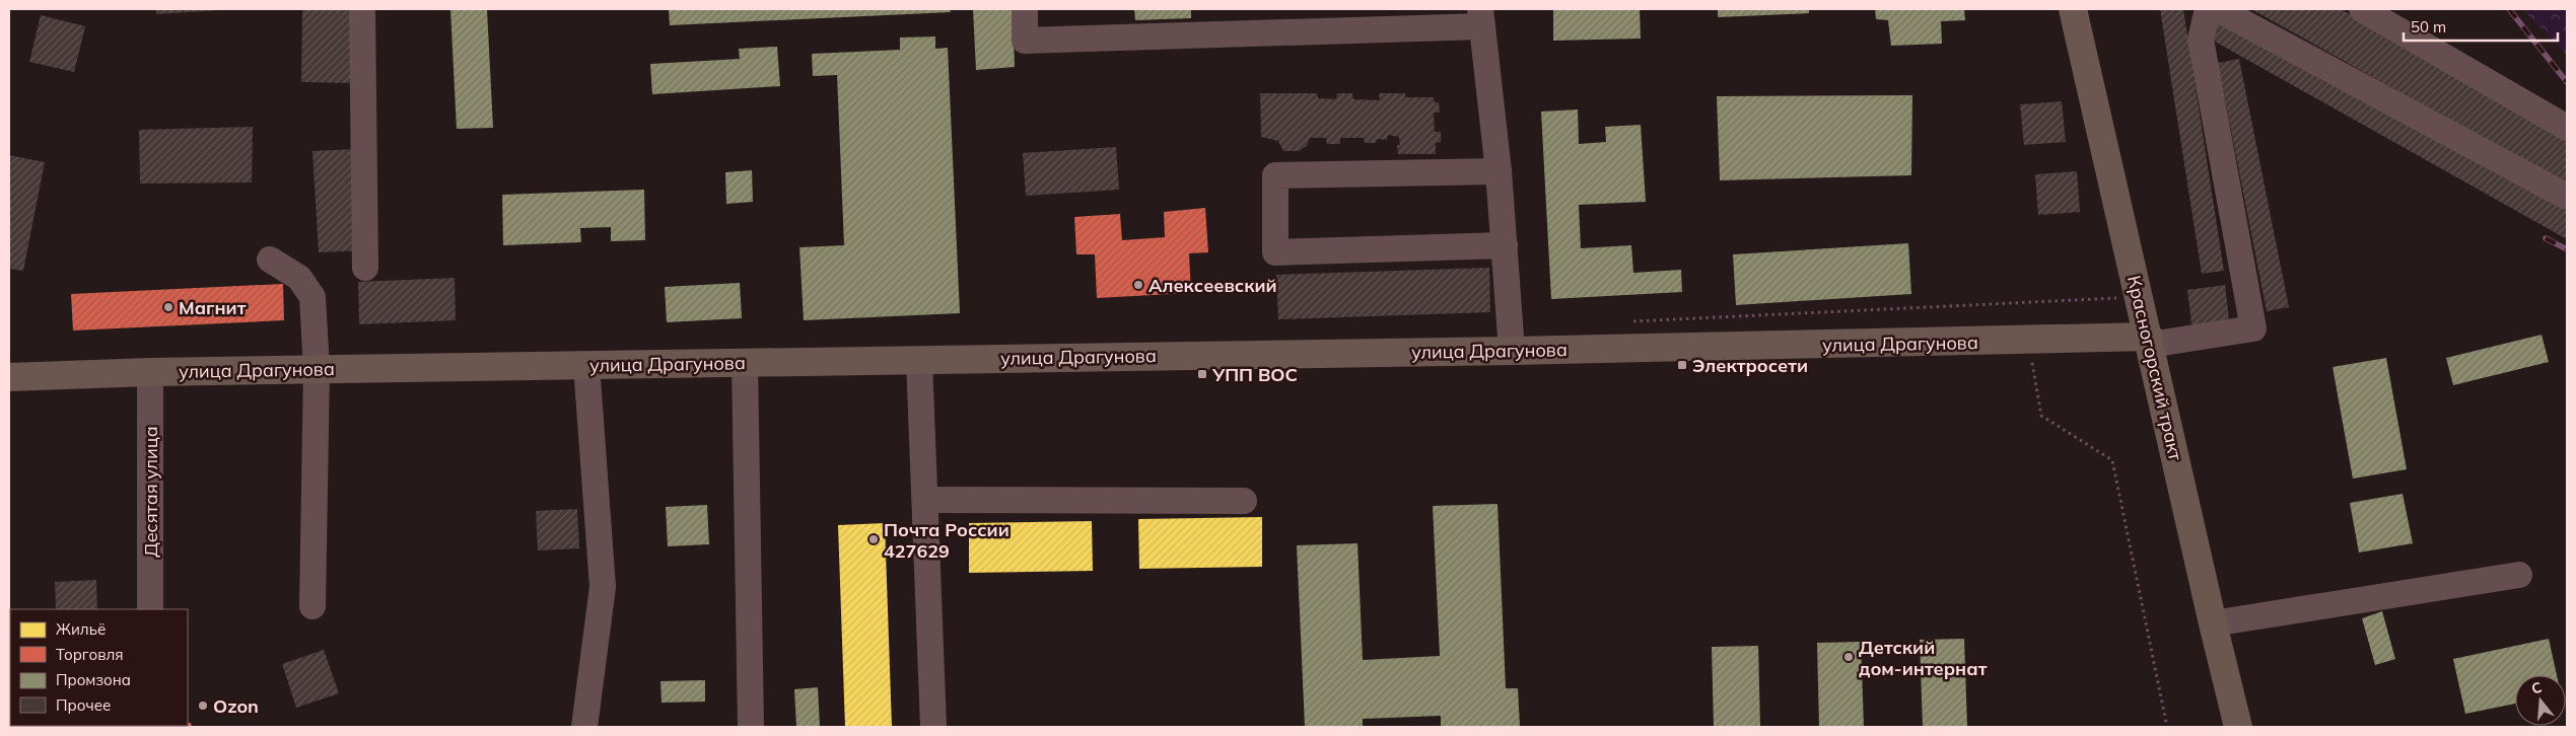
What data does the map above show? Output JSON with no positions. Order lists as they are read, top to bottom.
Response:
{
  "streets": {
    "main road": ["улица Драгунова", "Красногорский тракт"],
    "street": ["Десятая улица"]
  },
  "crossings": [
    ["улица Драгунова", "Красногорский тракт"],
    ["улица Драгунова", "Десятая улица"]
  ],
  "places": {
    "other": [
      "Алексеевский",
      "Магнит",
      "Почта России 427629",
      "Детский дом-интернат",
      "Ozon"
    ],
    "transit": ["Электросети", "УПП ВОС"]
  },
  "legend": [
    "Жильё",
    "Торговля",
    "Промзона",
    "Прочее"
  ],
  "scale_bar": "50 m",
  "north": "top"
}
